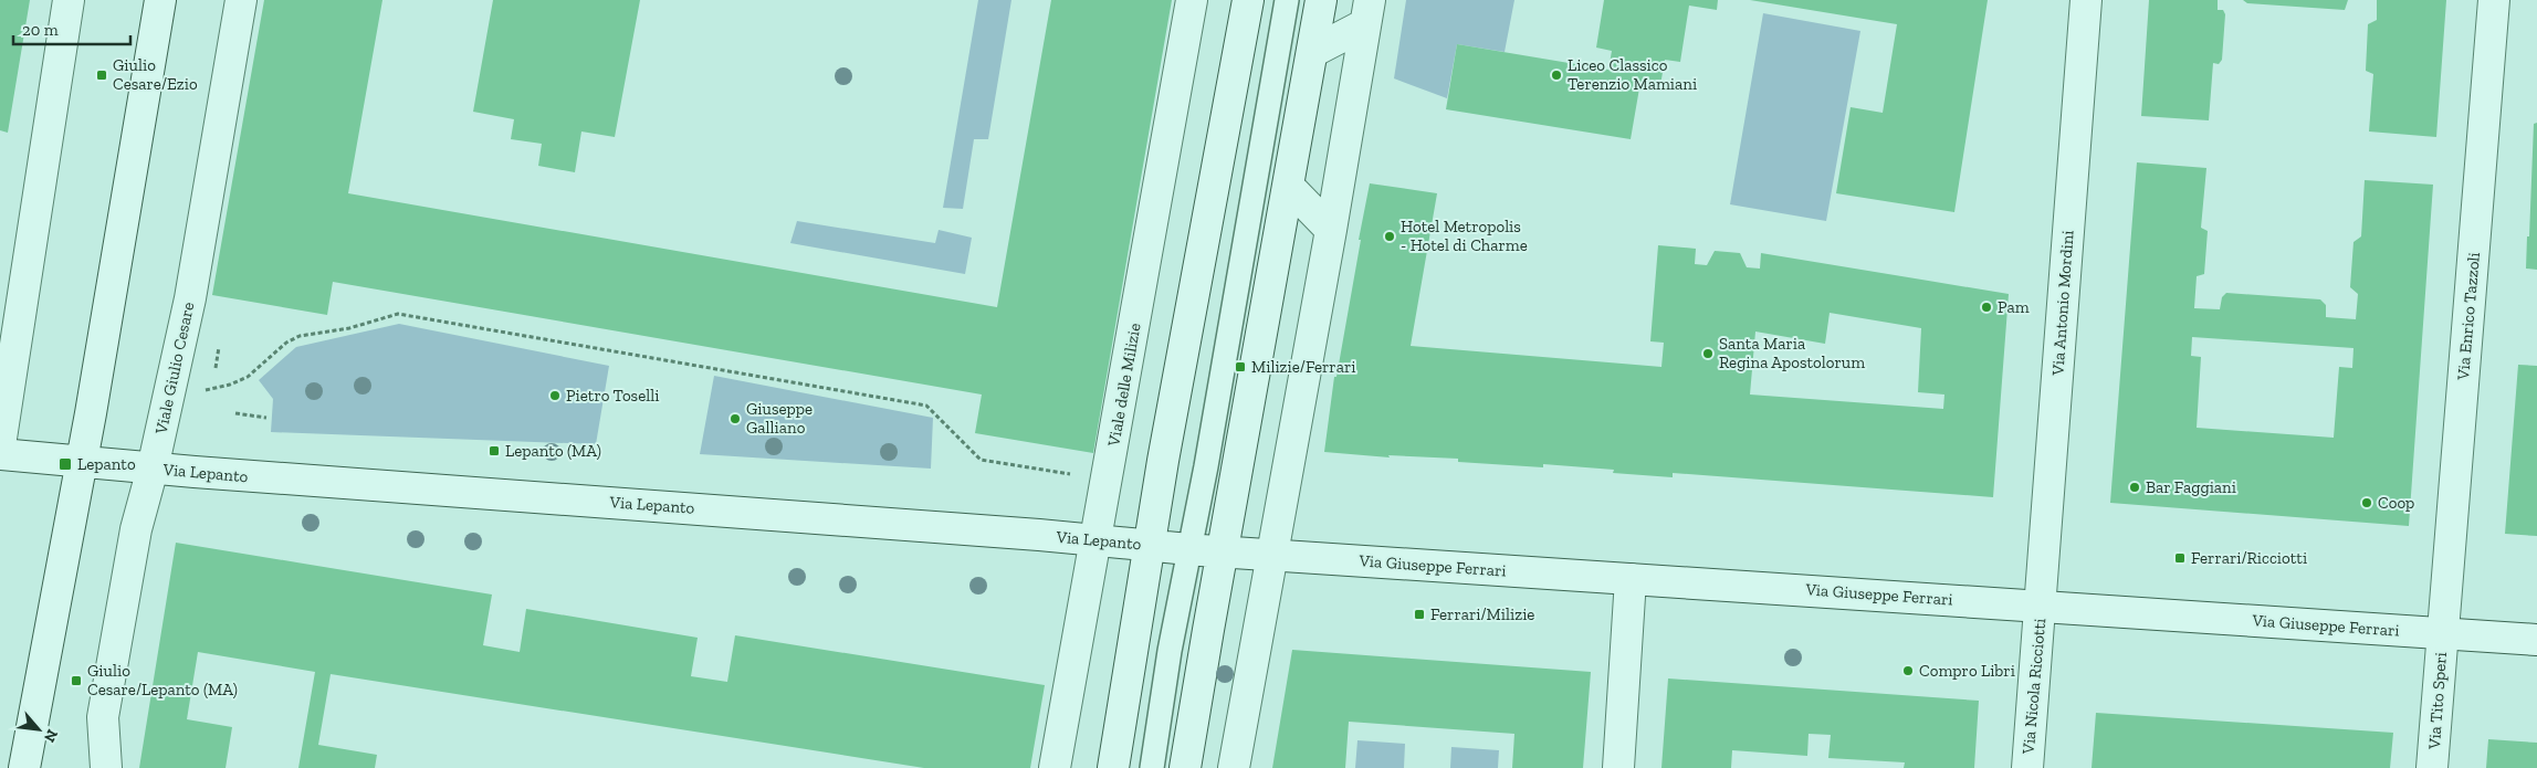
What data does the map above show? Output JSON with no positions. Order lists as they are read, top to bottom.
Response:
{
  "streets": {
    "street": [
      "Via Antonio Mordini",
      "Via Enrico Tazzoli",
      "Viale Giulio Cesare",
      "Viale delle Milizie",
      "Via Lepanto",
      "Via Giuseppe Ferrari",
      "Via Nicola Ricciotti",
      "Via Tito Speri"
    ]
  },
  "crossings": [
    ["Via Antonio Mordini", "Via Giuseppe Ferrari"],
    ["Via Antonio Mordini", "Via Nicola Ricciotti"],
    ["Via Enrico Tazzoli", "Via Giuseppe Ferrari"],
    ["Via Enrico Tazzoli", "Via Tito Speri"],
    ["Viale Giulio Cesare", "Via Lepanto"],
    ["Viale delle Milizie", "Via Lepanto"],
    ["Via Lepanto", "Via Giuseppe Ferrari"],
    ["Via Giuseppe Ferrari", "Via Nicola Ricciotti"],
    ["Via Giuseppe Ferrari", "Via Tito Speri"]
  ],
  "places": {
    "transit": [
      "Giulio Cesare/Ezio",
      "Milizie/Ferrari",
      "Lepanto (MA)",
      "Lepanto",
      "Ferrari/Ricciotti",
      "Ferrari/Milizie",
      "Giulio Cesare/Lepanto (MA)"
    ],
    "other": [
      "Liceo Classico Terenzio Mamiani",
      "Hotel Metropolis - Hotel di Charme",
      "Pam",
      "Santa Maria Regina Apostolorum",
      "Pietro Toselli",
      "Giuseppe Galliano",
      "Bar Faggiani",
      "Coop",
      "Compro Libri"
    ]
  },
  "scale_bar": "20 m",
  "north": "bottom right"
}
